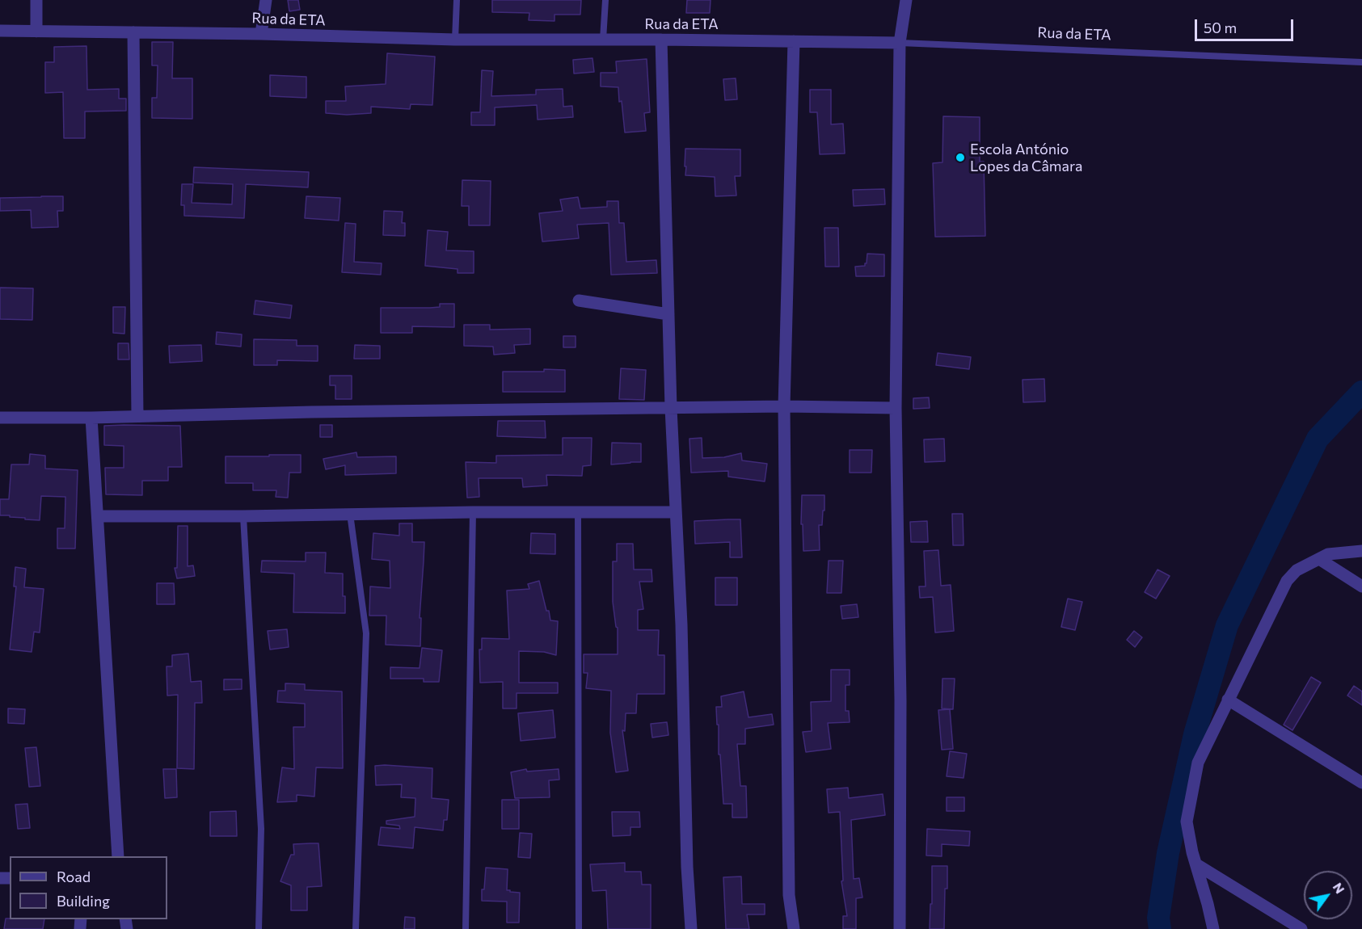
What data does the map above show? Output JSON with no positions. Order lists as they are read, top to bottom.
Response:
{
  "streets": {
    "street": ["Rua da ETA"]
  },
  "places": ["Escola António Lopes da Câmara"],
  "legend": ["Road", "Building"],
  "scale_bar": "50 m",
  "north": "top right"
}
